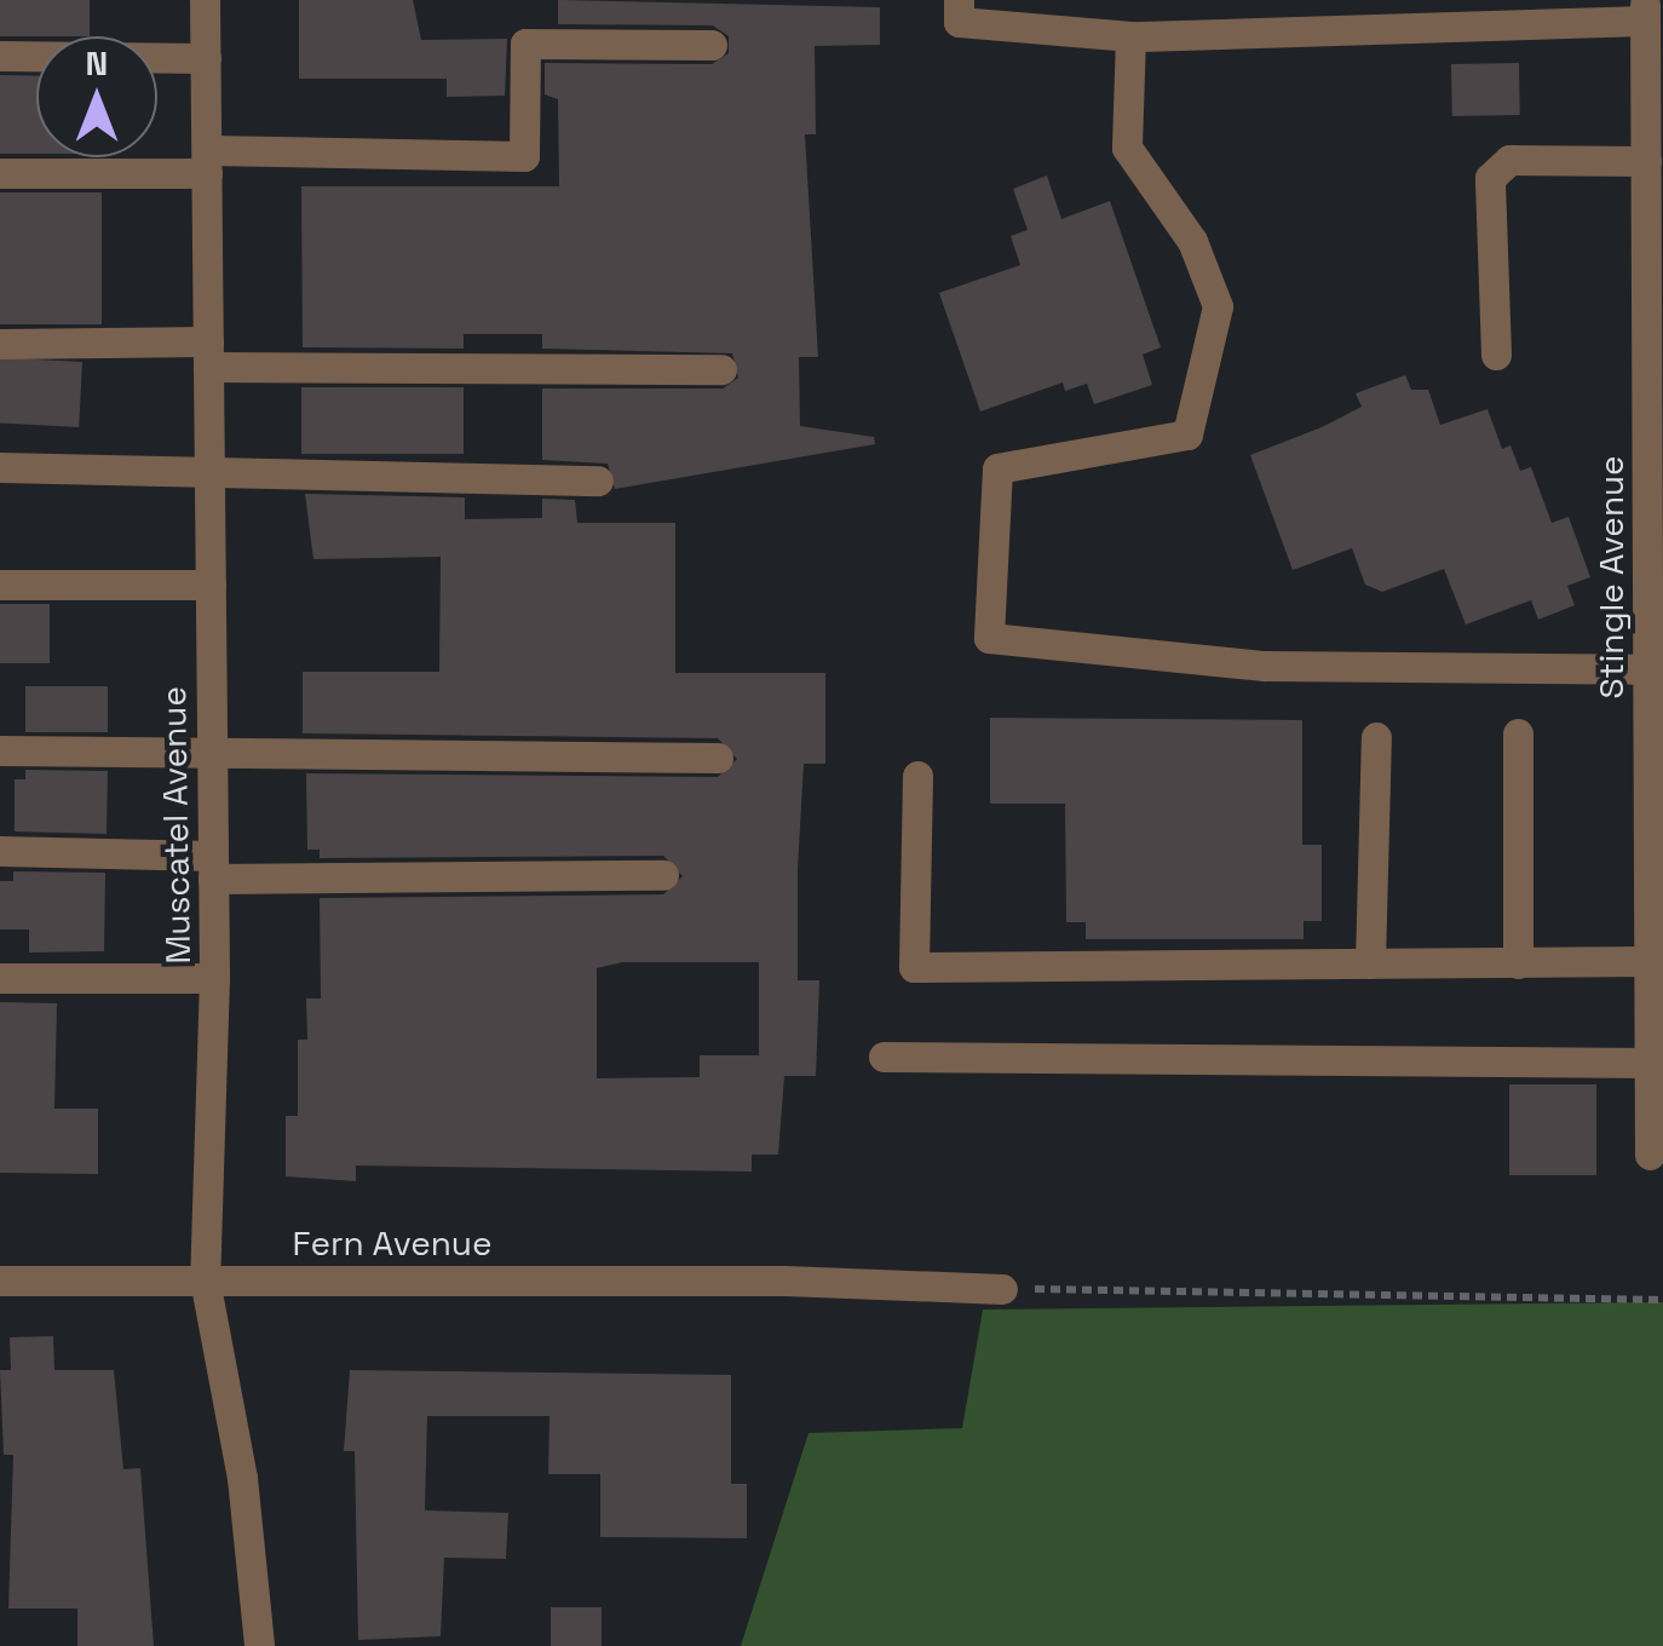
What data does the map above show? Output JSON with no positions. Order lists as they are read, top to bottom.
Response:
{
  "streets": {
    "street": ["Stingle Avenue", "Muscatel Avenue", "Fern Avenue"]
  },
  "crossings": [
    ["Muscatel Avenue", "Fern Avenue"]
  ],
  "north": "top"
}
